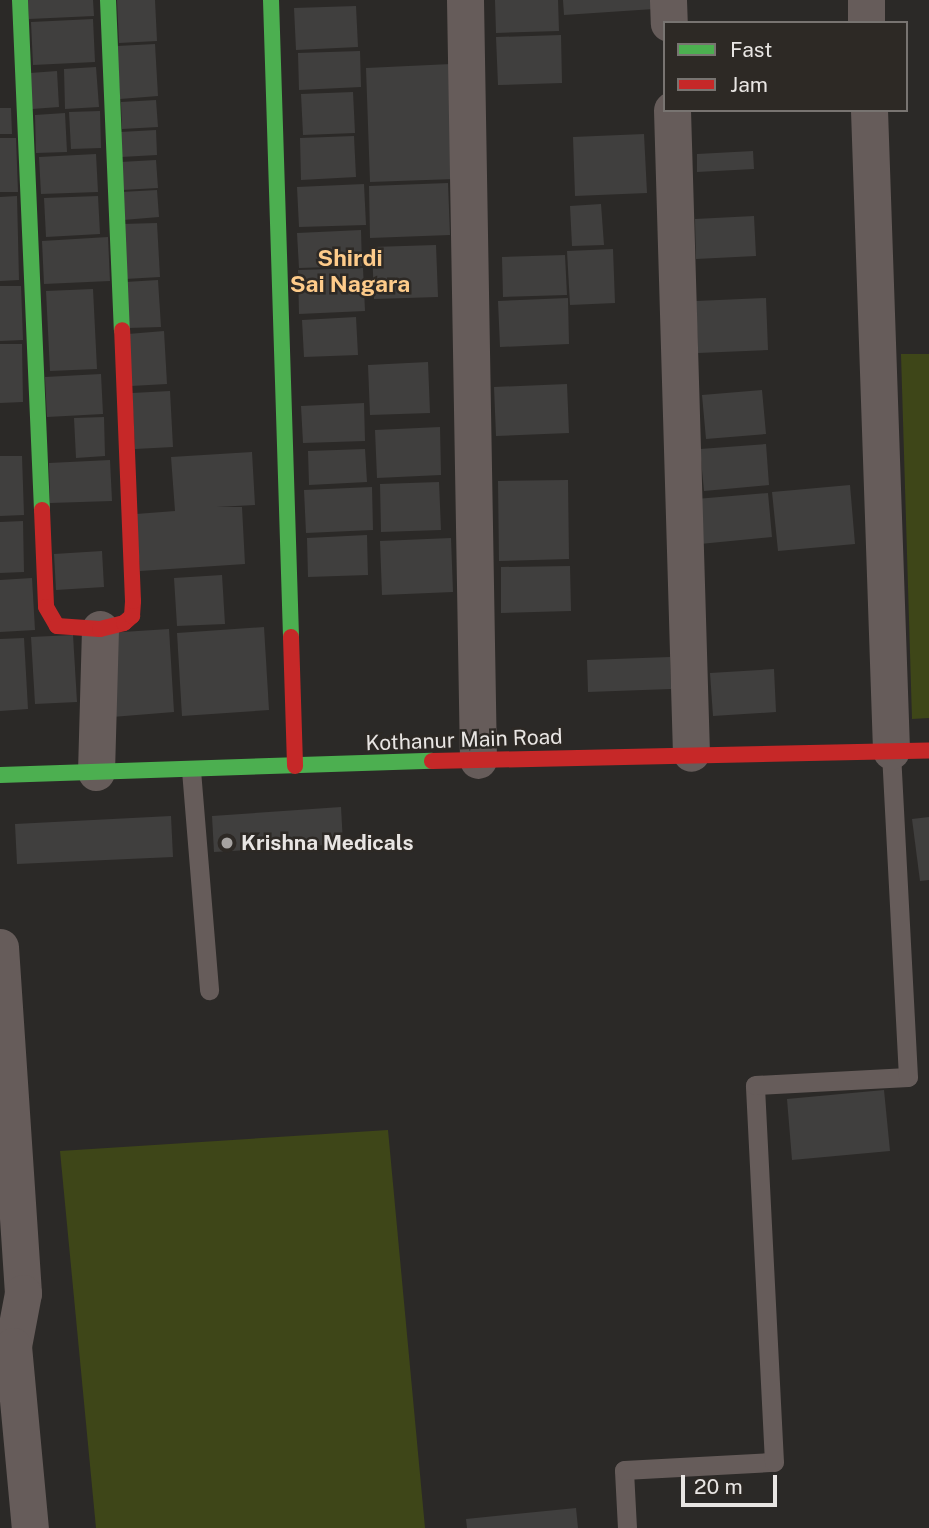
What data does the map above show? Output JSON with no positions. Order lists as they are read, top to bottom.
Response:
{
  "streets": {
    "street": ["Kothanur Main Road"]
  },
  "districts": ["Shirdi Sai Nagara"],
  "places": ["Krishna Medicals"],
  "legend": ["Fast", "Jam"],
  "scale_bar": "20 m"
}
